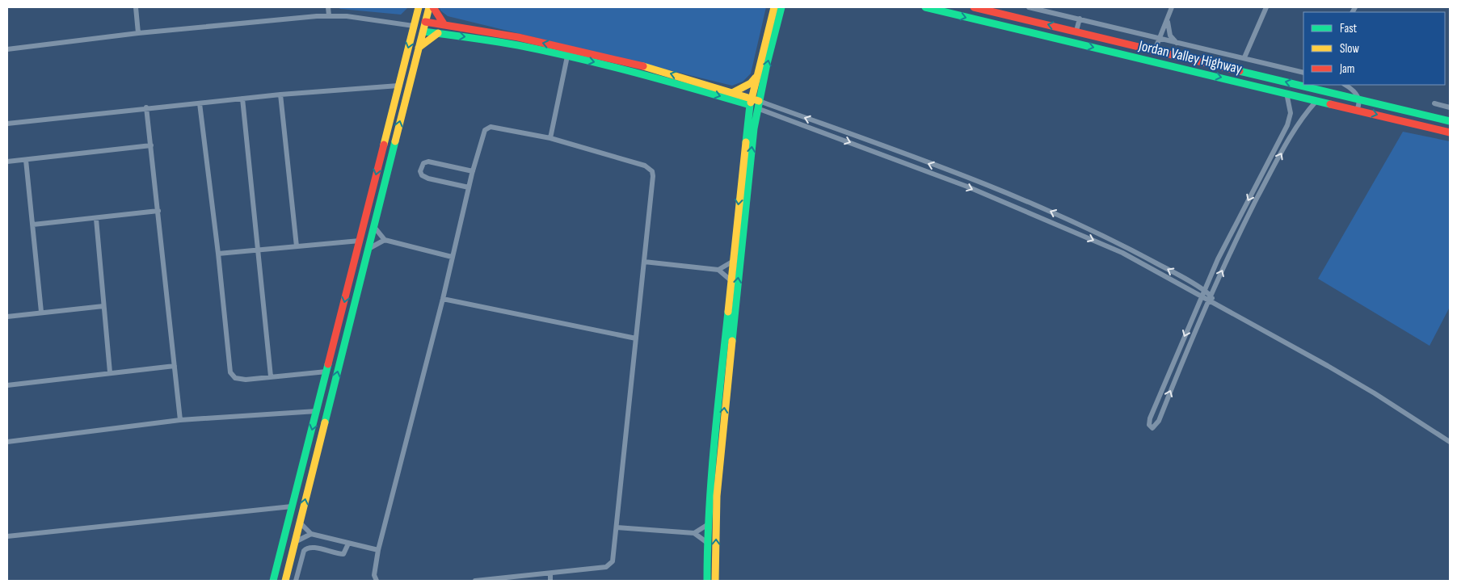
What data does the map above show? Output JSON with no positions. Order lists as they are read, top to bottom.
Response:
{
  "streets": {
    "main road": ["Jordan Valley Highway"]
  },
  "legend": ["Fast", "Slow", "Jam"]
}
